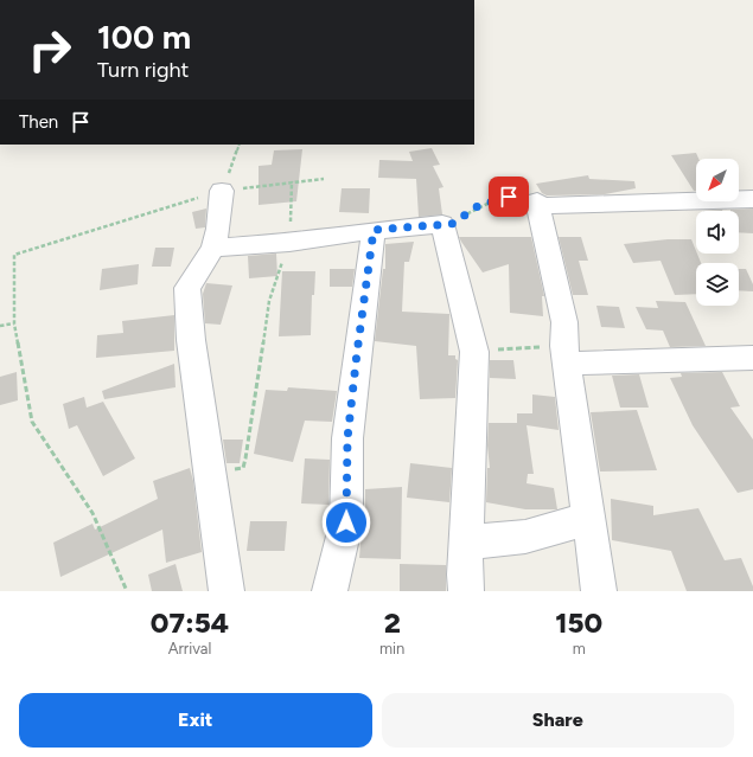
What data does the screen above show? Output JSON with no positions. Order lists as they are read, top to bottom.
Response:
{
  "north": "bottom left",
  "page": {
    "turn": ["100 m", "Turn right"],
    "then": "Then",
    "eta": [
      "07:54",
      "Arrival",
      "2",
      "min",
      "150",
      "m"
    ],
    "buttons": ["Exit", "Share"]
  }
}
